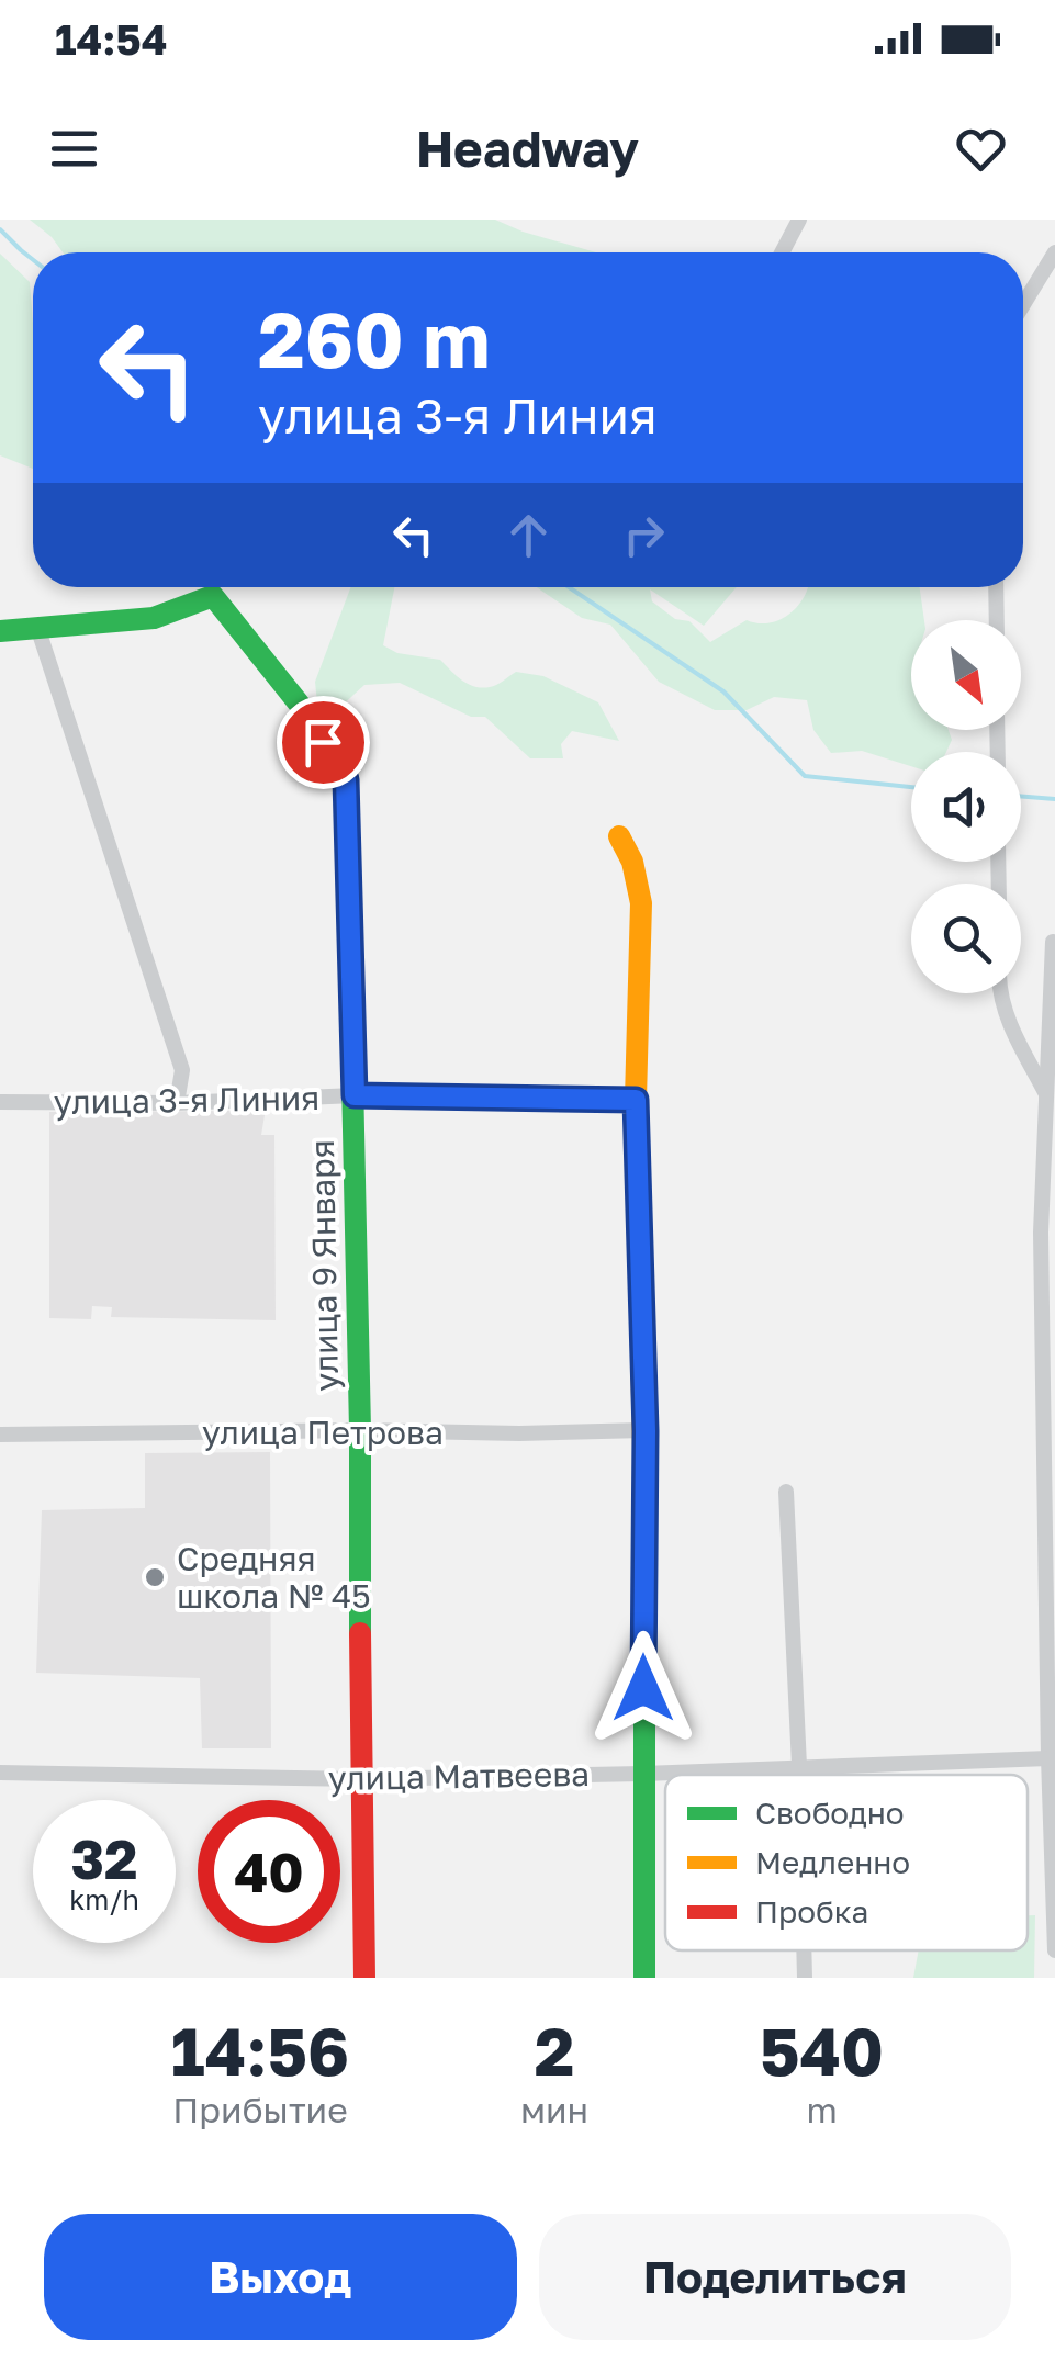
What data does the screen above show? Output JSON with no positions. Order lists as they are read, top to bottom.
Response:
{
  "streets": {
    "street": [
      "улица 3-я Линия",
      "улица 9 Января",
      "улица Петрова",
      "улица Матвеева"
    ]
  },
  "crossings": [
    ["улица 3-я Линия", "улица 9 Января"],
    ["улица 9 Января", "улица Петрова"],
    ["улица 9 Января", "улица Матвеева"]
  ],
  "places": ["Средняя школа № 45"],
  "legend": ["Свободно", "Медленно", "Пробка"],
  "north": "bottom right",
  "page": {
    "status": "14:54",
    "header": "Headway",
    "turn": ["260 m", "улица 3-я Линия"],
    "speed": "32 km/h",
    "limit": "40",
    "eta": [
      "14:56",
      "Прибытие",
      "2",
      "мин",
      "540",
      "m"
    ],
    "buttons": ["Выход", "Поделиться"]
  }
}
